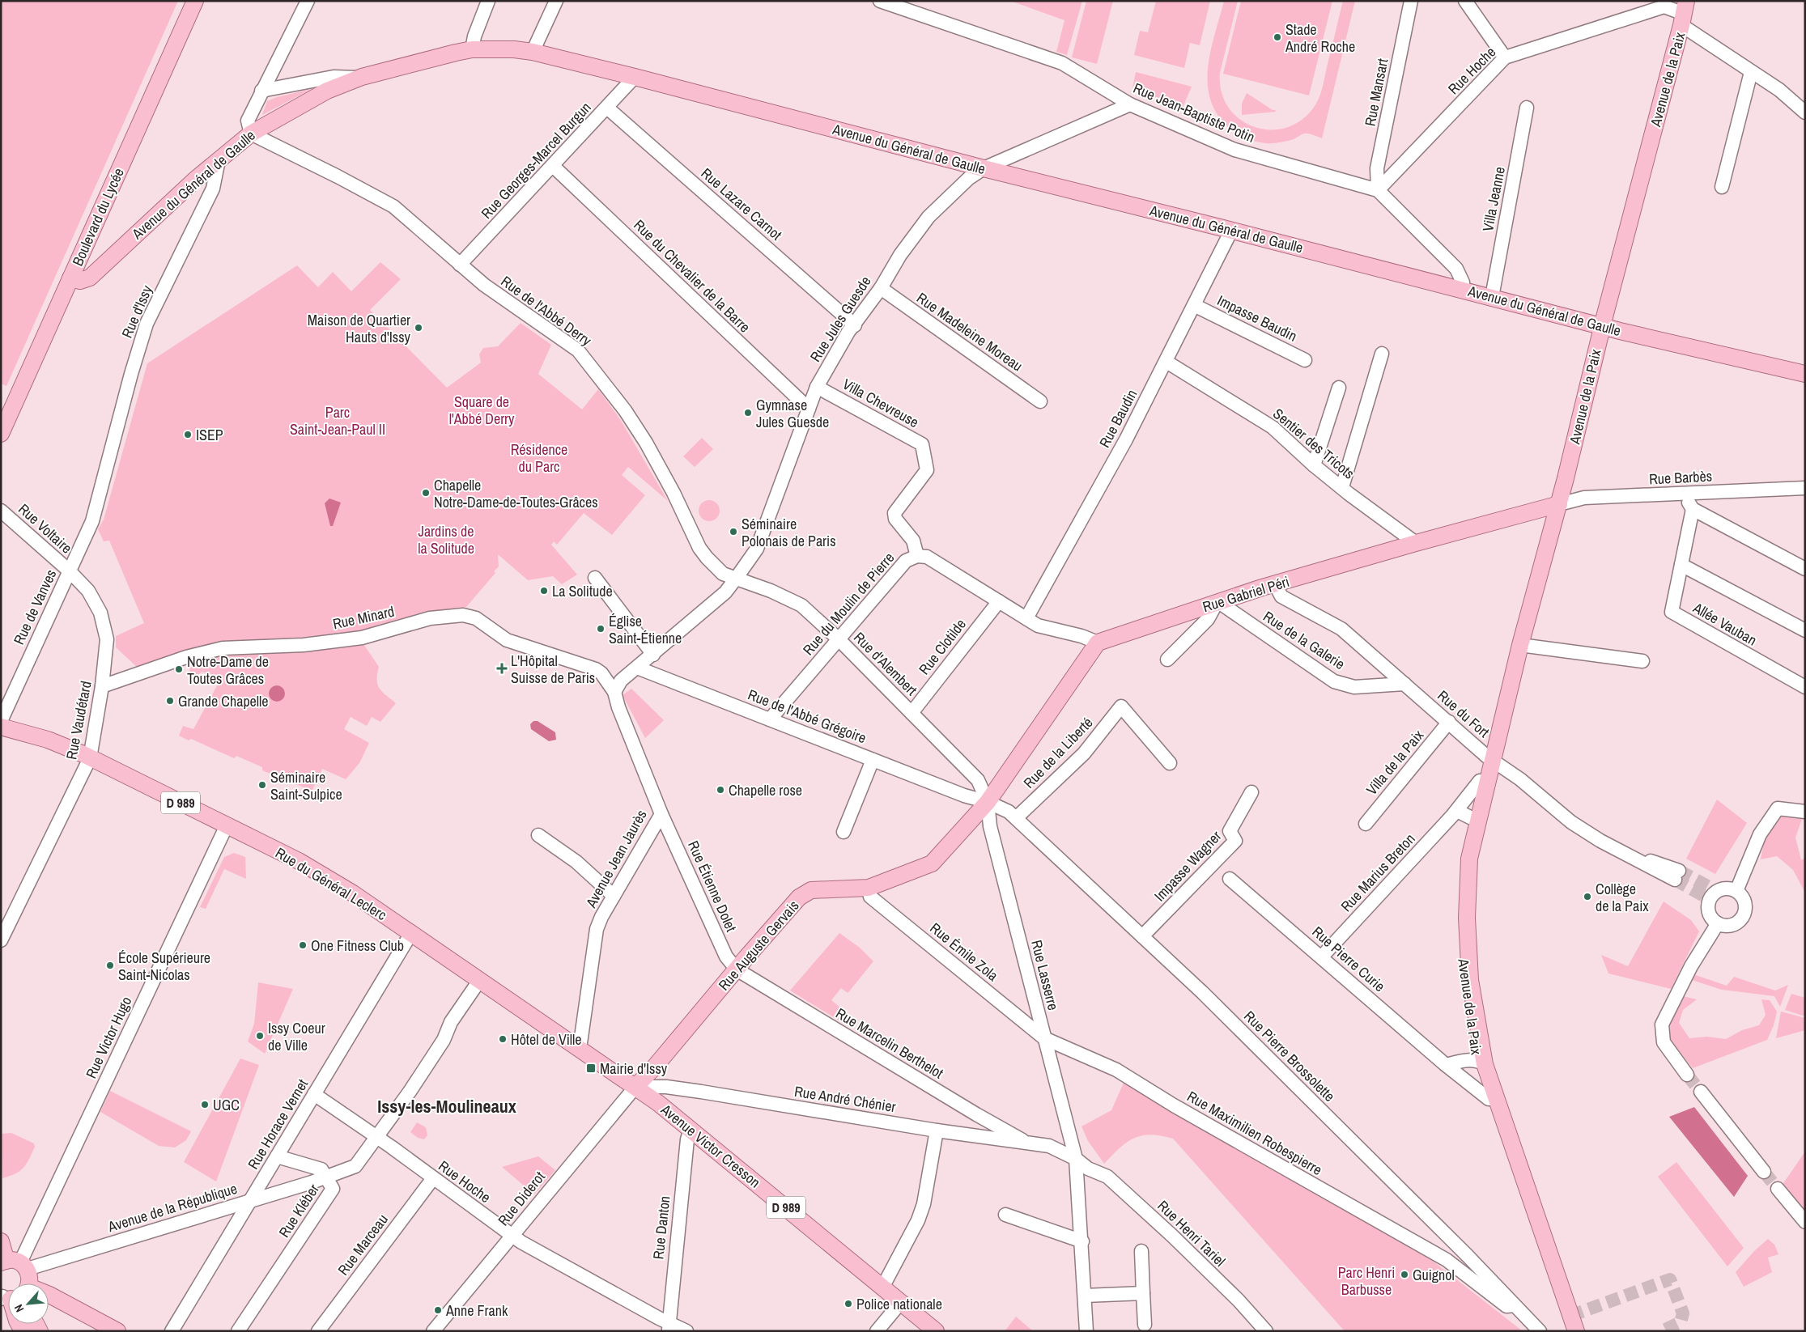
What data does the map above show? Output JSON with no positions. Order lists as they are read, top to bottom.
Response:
{
  "streets": {
    "main road": [
      "Avenue de la Paix",
      "Avenue du Général de Gaulle",
      "Boulevard du Lycée",
      "Rue Gabriel Péri",
      "D 989",
      "Rue du Général Leclerc",
      "Rue Auguste Gervais",
      "Avenue Victor Cresson"
    ],
    "street": [
      "Rue Hoche",
      "Rue Mansart",
      "Rue Jean-Baptiste Potin",
      "Rue Georges-Marcel Burgun",
      "Villa Jeanne",
      "Rue Lazare Carnot",
      "Rue du Chevalier de la Barre",
      "Rue de l'Abbé Derry",
      "Rue d'Issy",
      "Impasse Baudin",
      "Rue Jules Guesde",
      "Rue Madeleine Moreau",
      "Villa Chevreuse",
      "Rue Baudin",
      "Sentier des Tricots",
      "Rue Barbès",
      "Rue Voltaire",
      "Rue du Moulin de Pierre",
      "Rue de Vanves",
      "Rue Minard",
      "Allée Vauban",
      "Rue de la Galerie",
      "Rue Clotilde",
      "Rue d'Alembert",
      "Rue du Fort",
      "Rue de l'Abbé Grégoire",
      "Rue Vaudétard",
      "Rue de la Liberté",
      "Villa de la Paix",
      "Avenue Jean Jaurès",
      "Impasse Wagner",
      "Rue Marius Breton",
      "Rue Étienne Dolet",
      "Rue Émile Zola",
      "Rue Pierre Curie",
      "Rue Lasserre",
      "Rue Victor Hugo",
      "Rue Marcelin Berthelot",
      "Rue Pierre Brossolette",
      "Rue André Chénier",
      "Rue Horace Vernet",
      "Rue Maximilien Robespierre",
      "Rue Diderot",
      "Avenue de la République",
      "Rue Kléber",
      "Rue Danton",
      "Rue Henri Tariel",
      "Rue Marceau"
    ]
  },
  "crossings": [
    ["Rue Hoche", "Avenue de la Paix"],
    ["Rue Hoche", "Rue Mansart"],
    ["Rue Hoche", "Rue Jean-Baptiste Potin"],
    ["Rue Hoche", "Rue Horace Vernet"],
    ["Rue Hoche", "Rue Diderot"],
    ["Rue Hoche", "Rue Kléber"],
    ["Rue Hoche", "Rue Danton"],
    ["Rue Hoche", "Rue Marceau"],
    ["Avenue de la Paix", "Avenue du Général de Gaulle"],
    ["Avenue de la Paix", "Rue Barbès"],
    ["Avenue de la Paix", "Rue Gabriel Péri"],
    ["Avenue de la Paix", "Rue du Fort"],
    ["Avenue de la Paix", "Rue Marius Breton"],
    ["Avenue de la Paix", "Rue Pierre Curie"],
    ["Rue Mansart", "Rue Jean-Baptiste Potin"],
    ["Rue Jean-Baptiste Potin", "Avenue du Général de Gaulle"],
    ["Rue Jean-Baptiste Potin", "Rue Jules Guesde"],
    ["Avenue du Général de Gaulle", "Rue Georges-Marcel Burgun"],
    ["Avenue du Général de Gaulle", "Villa Jeanne"],
    ["Avenue du Général de Gaulle", "Boulevard du Lycée"],
    ["Avenue du Général de Gaulle", "Rue de l'Abbé Derry"],
    ["Avenue du Général de Gaulle", "Rue d'Issy"],
    ["Avenue du Général de Gaulle", "Rue Jules Guesde"],
    ["Avenue du Général de Gaulle", "Rue Baudin"],
    ["Rue Georges-Marcel Burgun", "Rue Lazare Carnot"],
    ["Rue Georges-Marcel Burgun", "Rue du Chevalier de la Barre"],
    ["Rue Georges-Marcel Burgun", "Rue de l'Abbé Derry"],
    ["Rue Lazare Carnot", "Rue Jules Guesde"],
    ["Rue du Chevalier de la Barre", "Rue Jules Guesde"],
    ["Rue de l'Abbé Derry", "Rue Jules Guesde"],
    ["Rue de l'Abbé Derry", "Rue d'Alembert"],
    ["Rue d'Issy", "Rue de Vanves"],
    ["Impasse Baudin", "Rue Baudin"],
    ["Rue Jules Guesde", "Rue Madeleine Moreau"],
    ["Rue Jules Guesde", "Villa Chevreuse"],
    ["Rue Jules Guesde", "Rue Minard"],
    ["Rue Jules Guesde", "Rue d'Alembert"],
    ["Rue Jules Guesde", "Rue de l'Abbé Grégoire"],
    ["Rue Jules Guesde", "Avenue Jean Jaurès"],
    ["Villa Chevreuse", "Rue du Moulin de Pierre"],
    ["Rue Baudin", "Sentier des Tricots"],
    ["Rue Baudin", "Rue du Moulin de Pierre"],
    ["Sentier des Tricots", "Rue Gabriel Péri"],
    ["Rue Barbès", "Rue Gabriel Péri"],
    ["Rue Voltaire", "Rue de Vanves"],
    ["Rue Voltaire", "Rue Vaudétard"],
    ["Rue Gabriel Péri", "Rue du Moulin de Pierre"],
    ["Rue Gabriel Péri", "Rue de la Galerie"],
    ["Rue Gabriel Péri", "Rue du Fort"],
    ["Rue Gabriel Péri", "Rue Auguste Gervais"],
    ["Rue du Moulin de Pierre", "Rue Clotilde"],
    ["Rue du Moulin de Pierre", "Rue d'Alembert"],
    ["Rue du Moulin de Pierre", "Rue de l'Abbé Grégoire"],
    ["Rue du Moulin de Pierre", "Rue Auguste Gervais"],
    ["Rue de Vanves", "Rue Vaudétard"],
    ["Rue Minard", "Rue Vaudétard"],
    ["Rue Minard", "Avenue Jean Jaurès"],
    ["Rue de la Galerie", "Rue du Fort"],
    ["Rue Clotilde", "Rue d'Alembert"],
    ["Rue d'Alembert", "Rue Lasserre"],
    ["Rue du Fort", "Villa de la Paix"],
    ["Rue de l'Abbé Grégoire", "Rue Auguste Gervais"],
    ["Rue de l'Abbé Grégoire", "Rue Lasserre"],
    ["Rue de l'Abbé Grégoire", "Rue Pierre Brossolette"],
    ["Rue Vaudétard", "Rue du Général Leclerc"],
    ["Rue de la Liberté", "Rue Pierre Brossolette"],
    ["Avenue Jean Jaurès", "Rue du Général Leclerc"],
    ["Avenue Jean Jaurès", "Rue Étienne Dolet"],
    ["Impasse Wagner", "Rue Pierre Brossolette"],
    ["Rue Marius Breton", "Rue Pierre Curie"],
    ["Rue du Général Leclerc", "Rue Auguste Gervais"],
    ["Rue du Général Leclerc", "Rue Victor Hugo"],
    ["Rue du Général Leclerc", "Rue André Chénier"],
    ["Rue du Général Leclerc", "Rue Horace Vernet"],
    ["Rue du Général Leclerc", "Avenue Victor Cresson"],
    ["Rue du Général Leclerc", "Rue Diderot"],
    ["Rue du Général Leclerc", "Rue Kléber"],
    ["Rue Étienne Dolet", "Rue Auguste Gervais"],
    ["Rue Étienne Dolet", "Rue Marcelin Berthelot"],
    ["Rue Auguste Gervais", "Rue Émile Zola"],
    ["Rue Auguste Gervais", "Rue Lasserre"],
    ["Rue Auguste Gervais", "Rue Marcelin Berthelot"],
    ["Rue Auguste Gervais", "Rue Pierre Brossolette"],
    ["Rue Auguste Gervais", "Rue André Chénier"],
    ["Rue Auguste Gervais", "Avenue Victor Cresson"],
    ["Rue Auguste Gervais", "Rue Diderot"],
    ["Rue Émile Zola", "Rue Lasserre"],
    ["Rue Émile Zola", "Rue Maximilien Robespierre"],
    ["Rue Lasserre", "Rue Pierre Brossolette"],
    ["Rue Lasserre", "Rue André Chénier"],
    ["Rue Lasserre", "Rue Maximilien Robespierre"],
    ["Rue Lasserre", "Rue Henri Tariel"],
    ["Rue Victor Hugo", "Avenue de la République"],
    ["Rue Marcelin Berthelot", "Rue André Chénier"],
    ["Rue Pierre Brossolette", "Rue Maximilien Robespierre"],
    ["Rue André Chénier", "Avenue Victor Cresson"],
    ["Rue André Chénier", "Rue Diderot"],
    ["Rue André Chénier", "Rue Henri Tariel"],
    ["Rue Horace Vernet", "Avenue de la République"],
    ["Avenue Victor Cresson", "Rue Diderot"],
    ["Avenue Victor Cresson", "Rue Danton"],
    ["Avenue de la République", "Rue Kléber"]
  ],
  "districts": ["Issy-les-Moulineaux"],
  "parks": [
    "Square de l'Abbé Derry",
    "Parc Saint-Jean-Paul II",
    "Résidence du Parc",
    "Jardins de la Solitude",
    "Parc Henri Barbusse"
  ],
  "places": {
    "other": [
      "Stade André Roche",
      "Maison de Quartier Hauts d'Issy",
      "Gymnase Jules Guesde",
      "ISEP",
      "Chapelle Notre-Dame-de-Toutes-Grâces",
      "Séminaire Polonais de Paris",
      "La Solitude",
      "Église Saint-Étienne",
      "Notre-Dame de Toutes Grâces",
      "Grande Chapelle",
      "Séminaire Saint-Sulpice",
      "Chapelle rose",
      "Collège de la Paix",
      "One Fitness Club",
      "École Supérieure Saint-Nicolas",
      "Issy Coeur de Ville",
      "Hôtel de Ville",
      "UGC",
      "Guignol",
      "Police nationale",
      "Anne Frank"
    ],
    "health": ["L'Hôpital Suisse de Paris"],
    "transit": ["Mairie d'Issy"]
  },
  "north": "bottom left"
}
